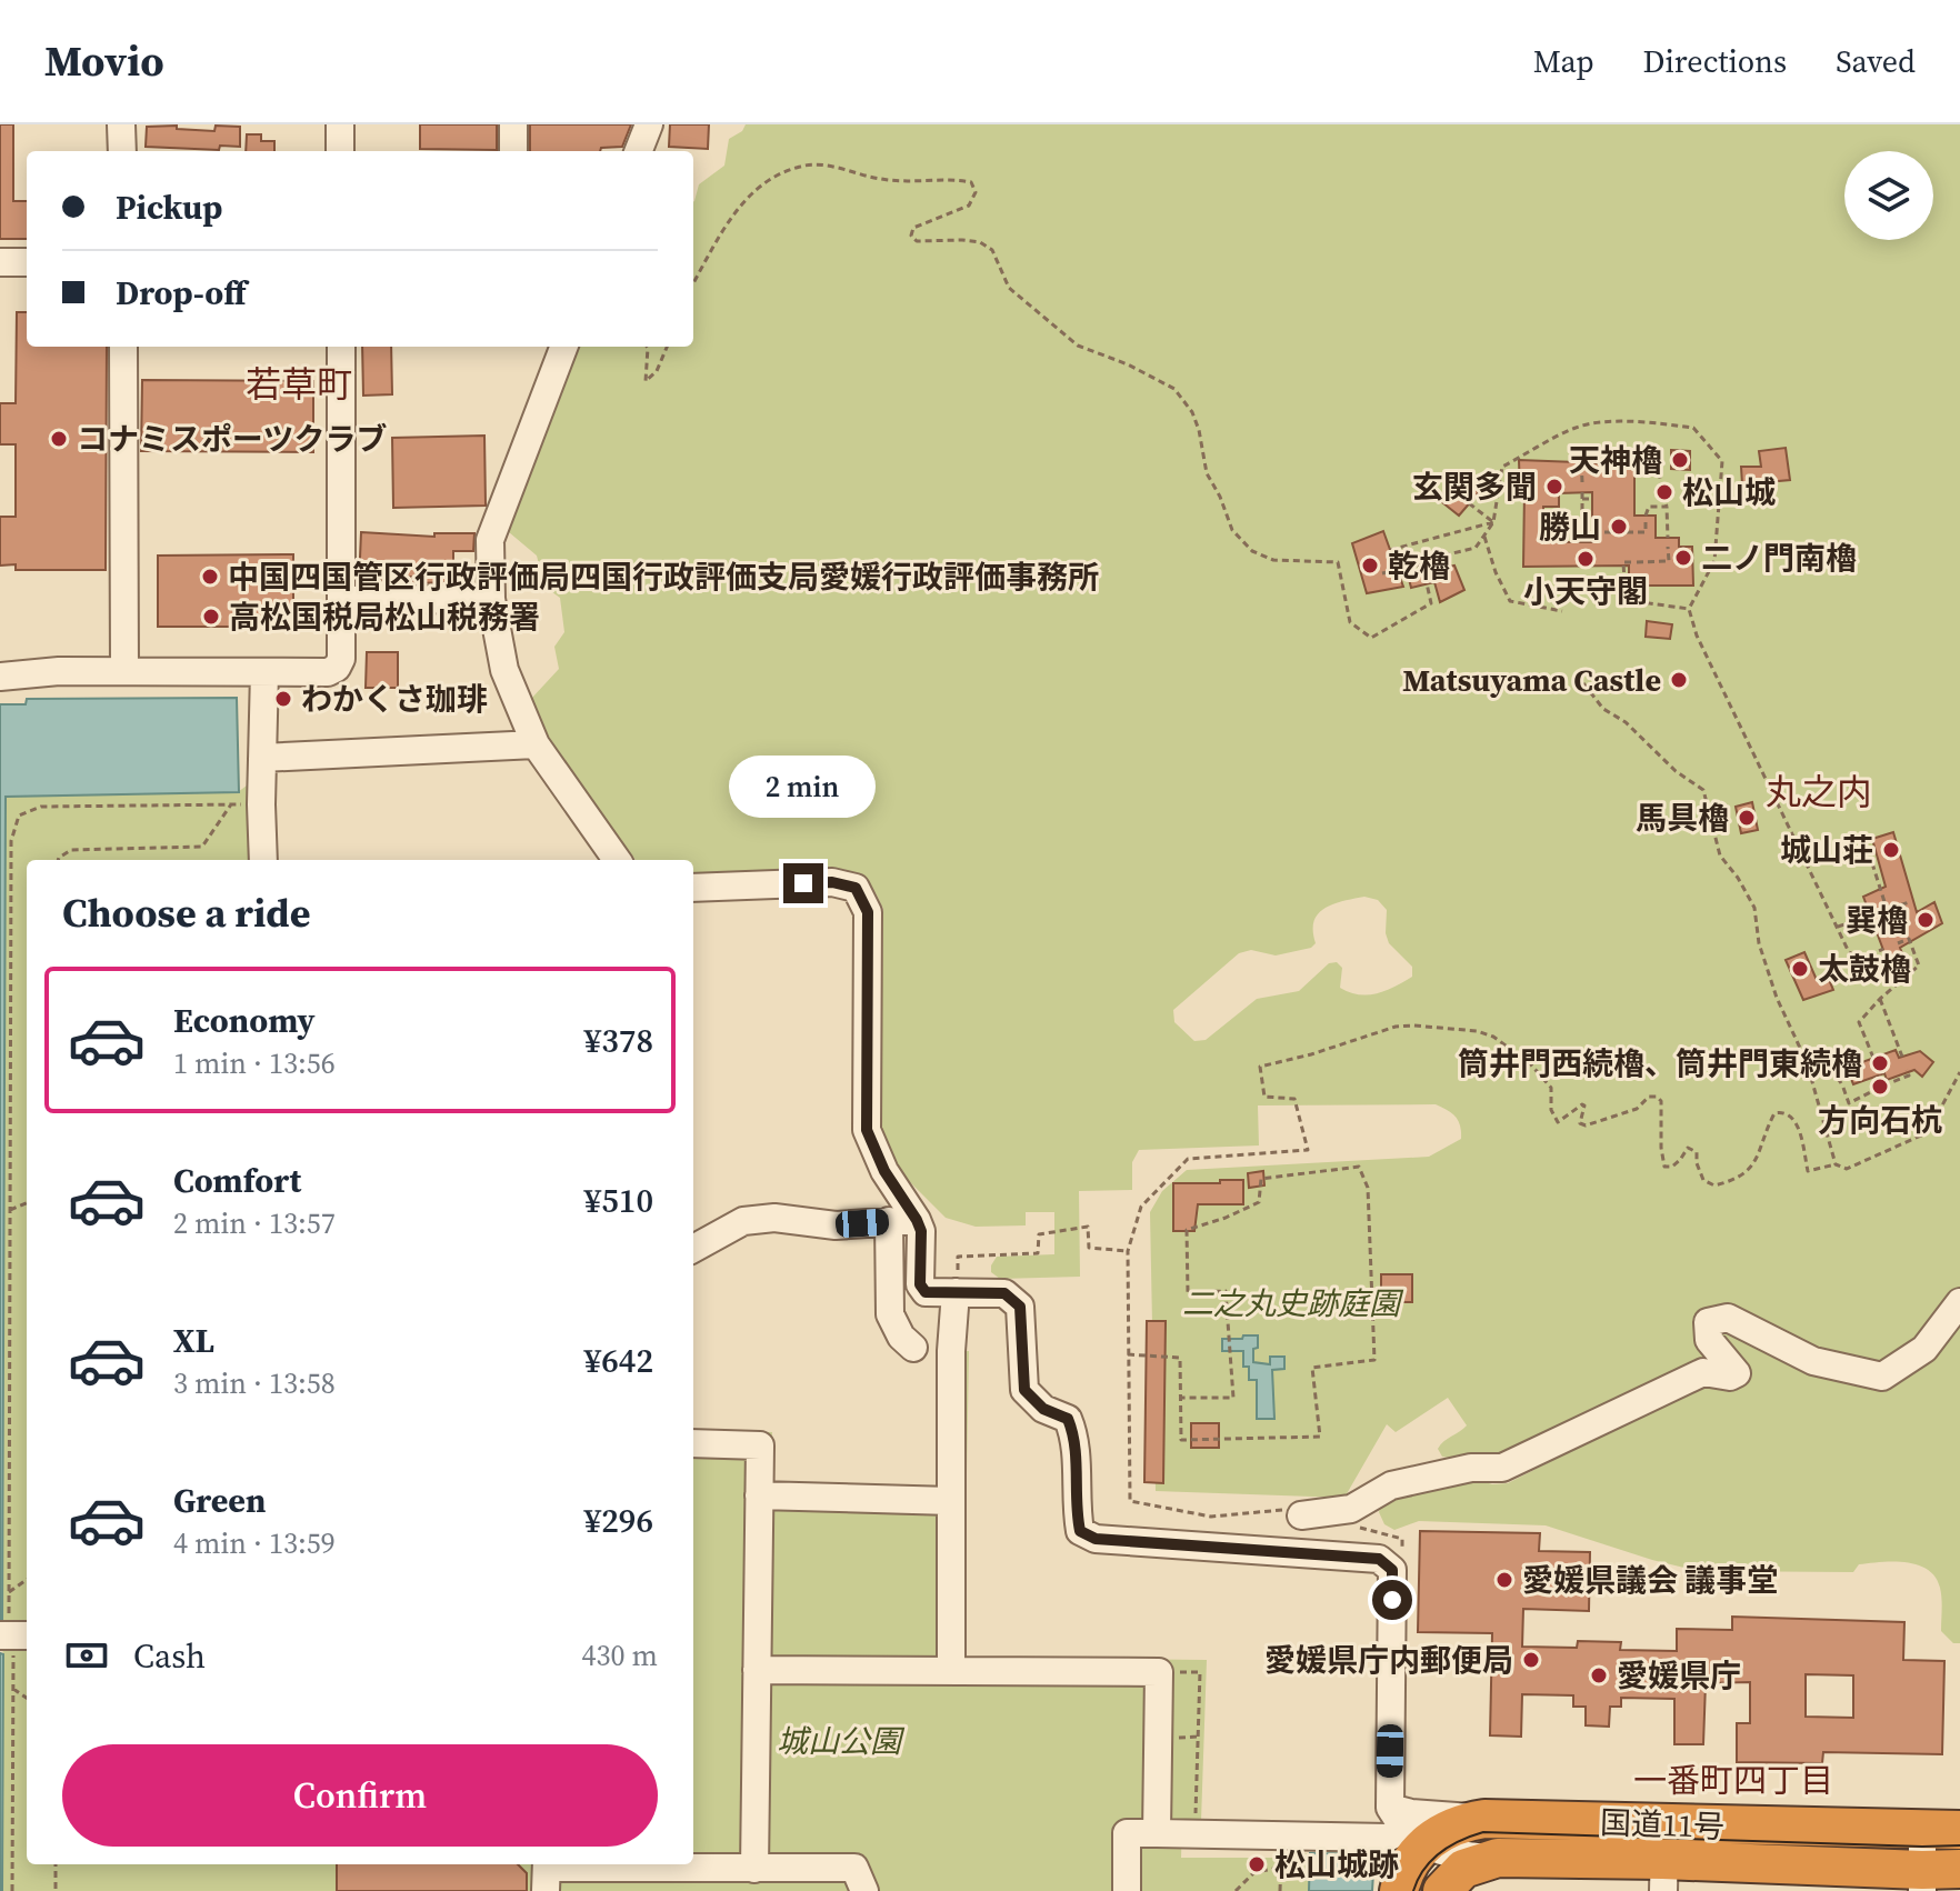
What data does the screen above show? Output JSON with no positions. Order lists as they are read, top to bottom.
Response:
{
  "streets": {
    "highway": ["国道11号"]
  },
  "districts": ["若草町", "丸之内", "一番町四丁目"],
  "parks": ["二之丸史跡庭園", "城山公園"],
  "places": [
    "コナミスポーツクラブ",
    "天神櫓",
    "玄関多聞",
    "松山城",
    "勝山",
    "二ノ門南櫓",
    "小天守閣",
    "乾櫓",
    "中国四国管区行政評価局四国行政評価支局愛媛行政評価事務所",
    "高松国税局松山税務署",
    "Matsuyama Castle",
    "わかくさ珈琲",
    "馬具櫓",
    "城山荘",
    "巽櫓",
    "太鼓櫓",
    "筒井門西続櫓、筒井門東続櫓",
    "方向石杭",
    "愛媛県議会 議事堂",
    "愛媛県庁内郵便局",
    "愛媛県庁",
    "松山城跡"
  ],
  "page": {
    "header": "Movio",
    "nav": ["Map", "Directions", "Saved"],
    "banner": ["Pickup", "Drop-off"],
    "bubble": "2 min",
    "heading": "Choose a ride",
    "list": [
      {
        "name": "Economy",
        "note": "1 min · 13:56",
        "value": "¥378"
      },
      {
        "name": "Comfort",
        "note": "2 min · 13:57",
        "value": "¥510"
      },
      {
        "name": "XL",
        "note": "3 min · 13:58",
        "value": "¥642"
      },
      {
        "name": "Green",
        "note": "4 min · 13:59",
        "value": "¥296"
      }
    ],
    "pay": ["Cash", "430 m"],
    "buttons": "Confirm"
  }
}
